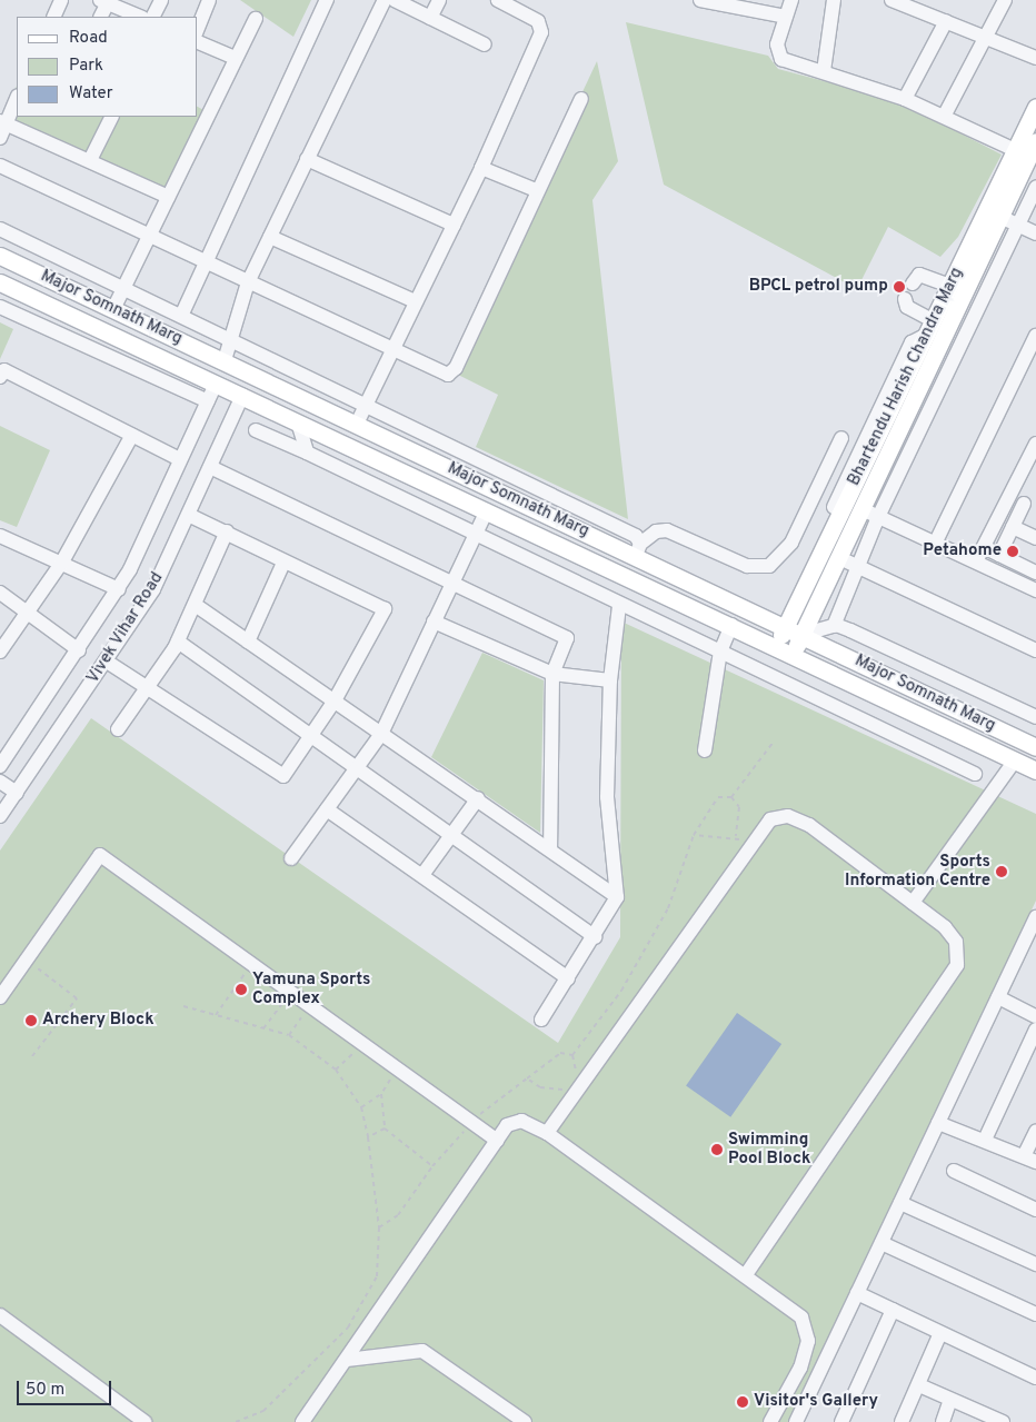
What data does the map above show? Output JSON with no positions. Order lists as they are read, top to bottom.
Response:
{
  "streets": {
    "main road": ["Major Somnath Marg", "Bhartendu Harish Chandra Marg"],
    "street": ["Vivek Vihar Road"]
  },
  "crossings": [
    ["Major Somnath Marg", "Bhartendu Harish Chandra Marg"],
    ["Major Somnath Marg", "Vivek Vihar Road"]
  ],
  "places": [
    "BPCL petrol pump",
    "Petahome",
    "Sports Information Centre",
    "Yamuna Sports Complex",
    "Archery Block",
    "Swimming Pool Block",
    "Visitor's Gallery"
  ],
  "legend": ["Road", "Park", "Water"],
  "scale_bar": "50 m"
}
